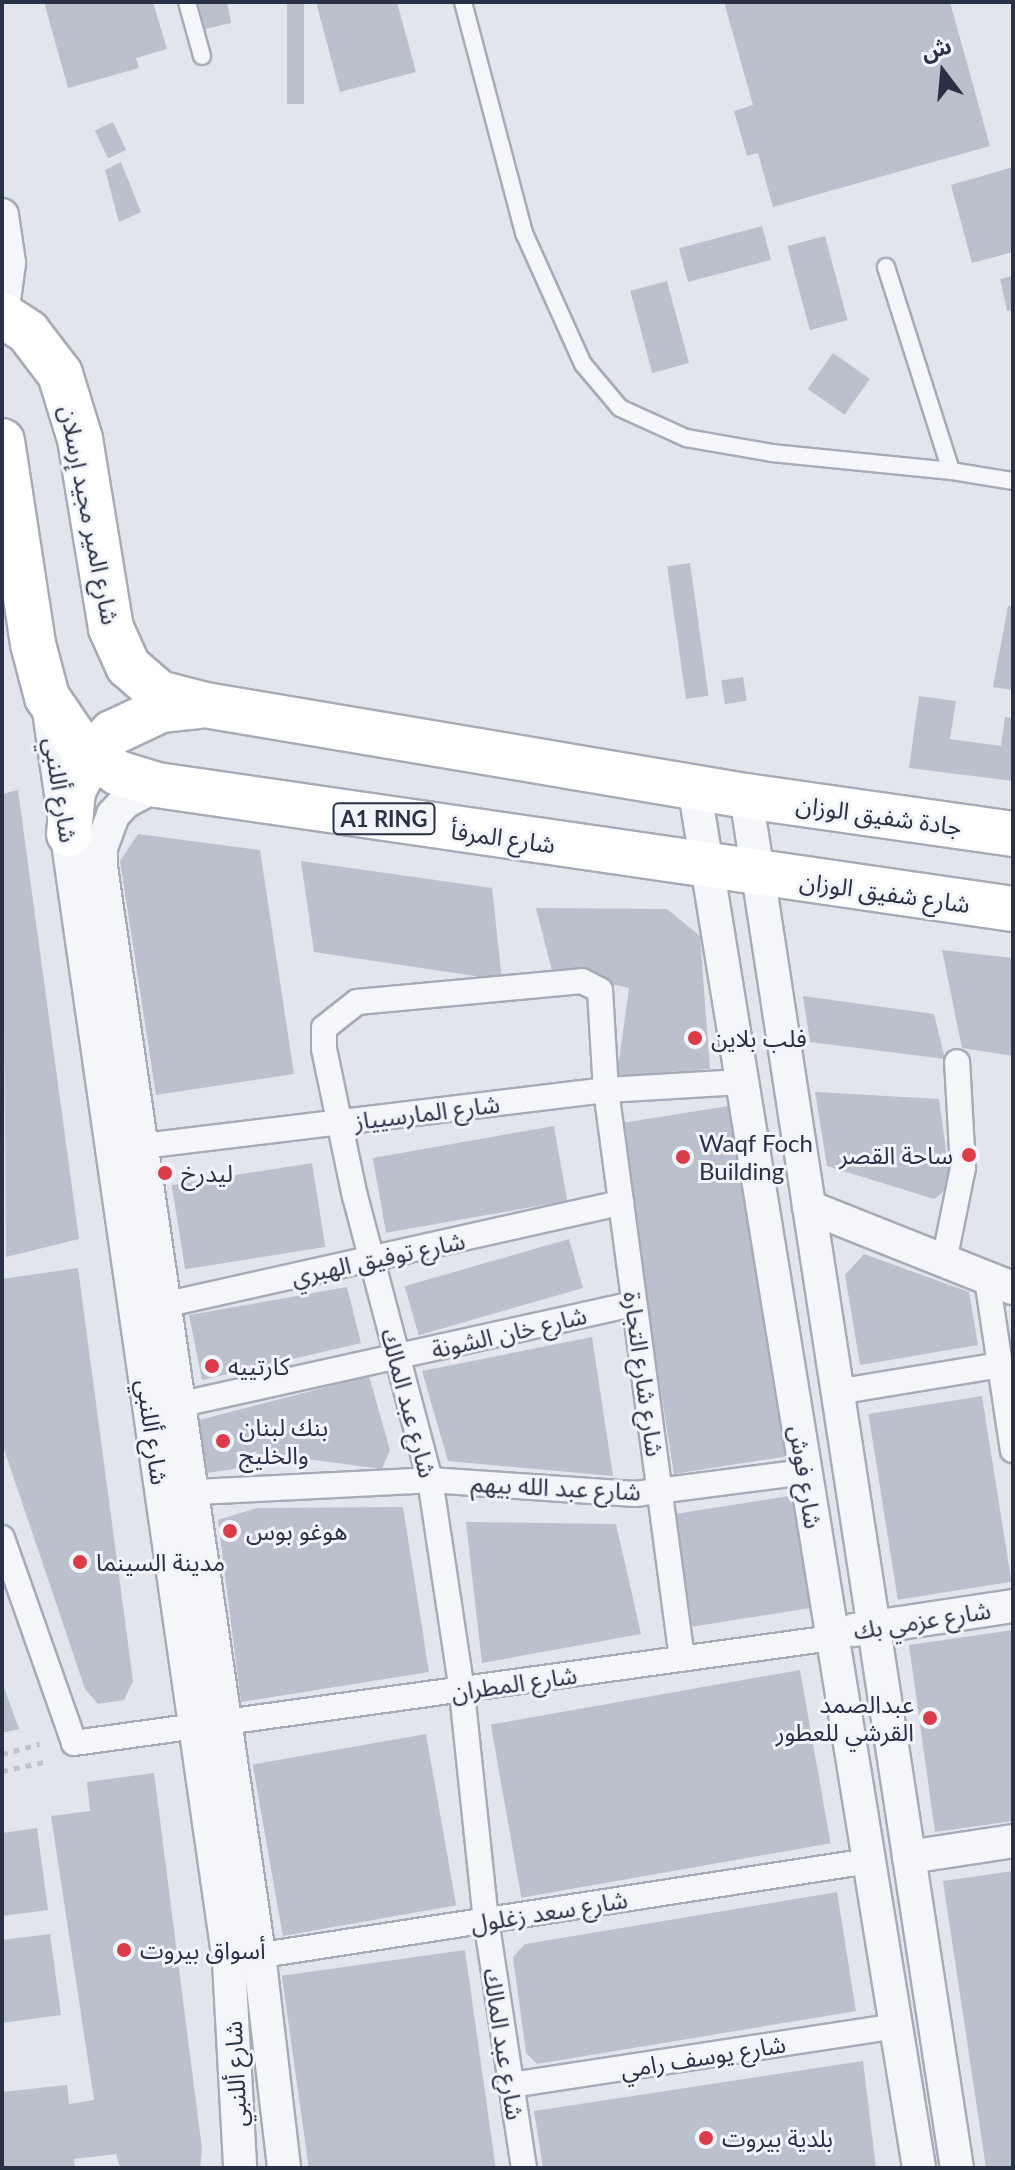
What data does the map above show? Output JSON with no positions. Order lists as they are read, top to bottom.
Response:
{
  "streets": {
    "highway": [
      "شارع المير مجيد إرسلان",
      "جادة شفيق الوزان",
      "A1 RING",
      "شارع المرفأ",
      "شارع شفيق الوزان"
    ],
    "street": [
      "شارع أللنبي",
      "شارع المارسيياز",
      "شارع توفيق الهبري",
      "شارع خان الشونة",
      "شارع شارع التجارة",
      "شارع عبد المالك",
      "شارع فوش",
      "شارع عبد الله بيهم",
      "شارع عزمي بك",
      "شارع المطران",
      "شارع سعد زغلول",
      "شارع يوسف رامي"
    ]
  },
  "crossings": [
    ["شارع أللنبي", "A1 RING"],
    ["شارع أللنبي", "شارع المرفأ"],
    ["شارع أللنبي", "شارع المارسيياز"],
    ["شارع أللنبي", "شارع توفيق الهبري"],
    ["شارع أللنبي", "شارع خان الشونة"],
    ["شارع أللنبي", "شارع عبد الله بيهم"],
    ["شارع أللنبي", "شارع المطران"],
    ["شارع أللنبي", "شارع سعد زغلول"],
    ["جادة شفيق الوزان", "شارع فوش"],
    ["A1 RING", "شارع المرفأ"],
    ["شارع المرفأ", "شارع شفيق الوزان"],
    ["شارع المرفأ", "شارع فوش"],
    ["شارع شفيق الوزان", "شارع فوش"],
    ["شارع المارسيياز", "شارع شارع التجارة"],
    ["شارع المارسيياز", "شارع عبد المالك"],
    ["شارع المارسيياز", "شارع فوش"],
    ["شارع توفيق الهبري", "شارع شارع التجارة"],
    ["شارع توفيق الهبري", "شارع عبد المالك"],
    ["شارع خان الشونة", "شارع شارع التجارة"],
    ["شارع خان الشونة", "شارع عبد المالك"],
    ["شارع شارع التجارة", "شارع عبد المالك"],
    ["شارع شارع التجارة", "شارع عبد الله بيهم"],
    ["شارع شارع التجارة", "شارع المطران"],
    ["شارع عبد المالك", "شارع عبد الله بيهم"],
    ["شارع عبد المالك", "شارع المطران"],
    ["شارع عبد المالك", "شارع سعد زغلول"],
    ["شارع عبد المالك", "شارع يوسف رامي"],
    ["شارع فوش", "شارع عبد الله بيهم"],
    ["شارع فوش", "شارع عزمي بك"],
    ["شارع فوش", "شارع المطران"],
    ["شارع فوش", "شارع سعد زغلول"],
    ["شارع فوش", "شارع يوسف رامي"],
    ["شارع عزمي بك", "شارع المطران"]
  ],
  "places": [
    "فلب بلاين",
    "ساحة القصر",
    "Waqf Foch Building",
    "ليدرخ",
    "كارتييه",
    "بنك لبنان والخليج",
    "هوغو بوس",
    "مدينة السينما",
    "عبدالصمد القرشي للعطور",
    "أسواق بيروت",
    "بلدية بيروت"
  ],
  "north": "top"
}
